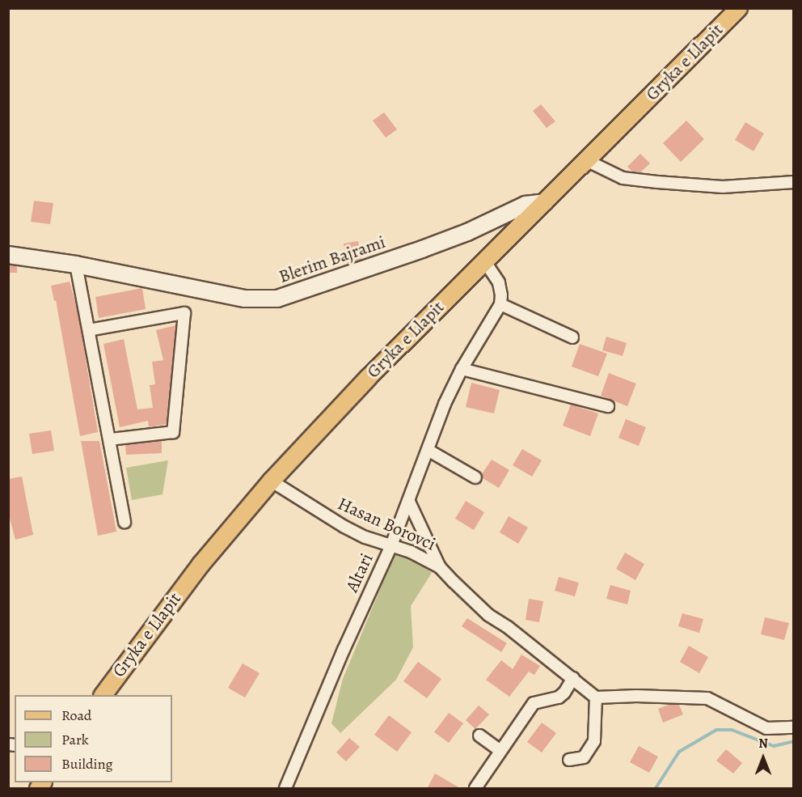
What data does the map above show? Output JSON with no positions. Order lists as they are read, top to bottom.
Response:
{
  "streets": {
    "main road": ["Gryka e Llapit"],
    "street": ["Blerim Bajrami", "Hasan Borovci", "Altari"]
  },
  "crossings": [
    ["Gryka e Llapit", "Blerim Bajrami"],
    ["Gryka e Llapit", "Hasan Borovci"],
    ["Hasan Borovci", "Altari"]
  ],
  "legend": ["Road", "Park", "Building"],
  "north": "top"
}
